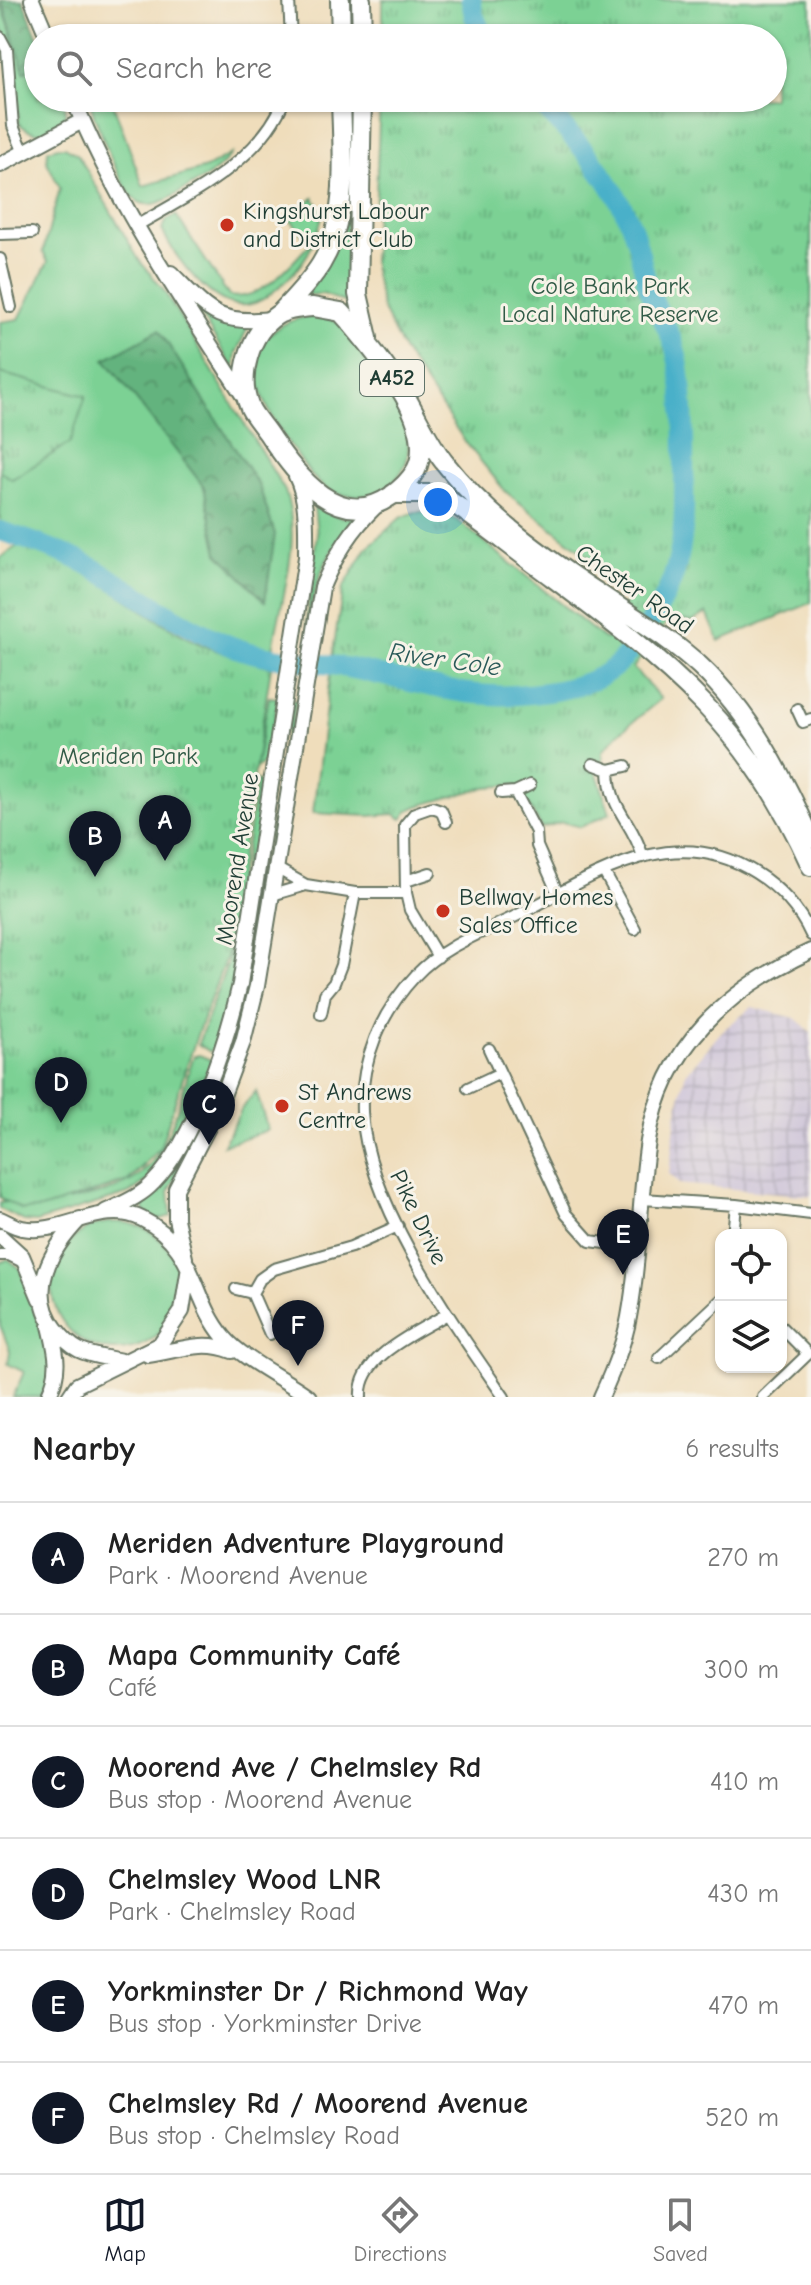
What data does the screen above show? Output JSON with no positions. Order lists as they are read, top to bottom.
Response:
{
  "streets": {
    "highway": ["A452", "Chester Road"],
    "street": ["Moorend Avenue", "Pike Drive"]
  },
  "crossings": [
    ["A452", "Chester Road"],
    ["A452", "Moorend Avenue"],
    ["Chester Road", "Moorend Avenue"]
  ],
  "water": ["River Cole"],
  "parks": ["Cole Bank Park Local Nature Reserve", "Meriden Park"],
  "places": ["Kingshurst Labour and District Club", "Bellway Homes Sales Office", "St Andrews Centre"],
  "page": {
    "search": "Search here",
    "pins": [
      "A",
      "B",
      "D",
      "C",
      "E",
      "F"
    ],
    "heading": ["Nearby", "6 results"],
    "list": [
      {
        "mark": "A",
        "name": "Meriden Adventure Playground",
        "note": "Park · Moorend Avenue",
        "value": "270 m"
      },
      {
        "mark": "B",
        "name": "Mapa Community Café",
        "note": "Café",
        "value": "300 m"
      },
      {
        "mark": "C",
        "name": "Moorend Ave / Chelmsley Rd",
        "note": "Bus stop · Moorend Avenue",
        "value": "410 m"
      },
      {
        "mark": "D",
        "name": "Chelmsley Wood LNR",
        "note": "Park · Chelmsley Road",
        "value": "430 m"
      },
      {
        "mark": "E",
        "name": "Yorkminster Dr / Richmond Way",
        "note": "Bus stop · Yorkminster Drive",
        "value": "470 m"
      },
      {
        "mark": "F",
        "name": "Chelmsley Rd / Moorend Avenue",
        "note": "Bus stop · Chelmsley Road",
        "value": "520 m"
      }
    ],
    "nav": ["Map", "Directions", "Saved"]
  }
}
